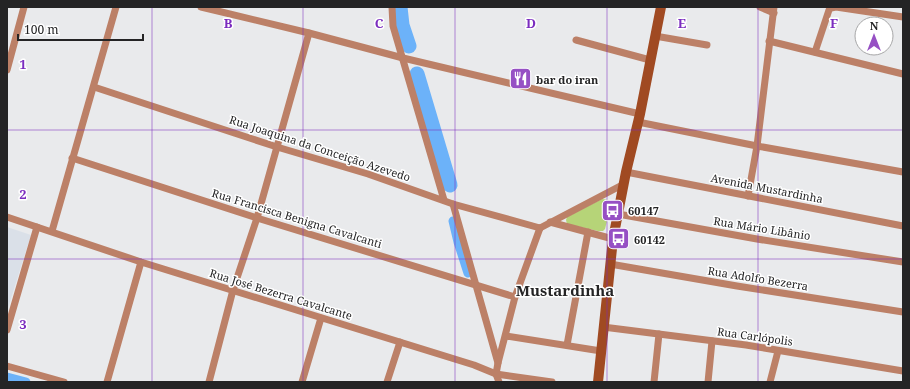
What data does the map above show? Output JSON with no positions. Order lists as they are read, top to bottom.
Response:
{
  "streets": {
    "street": [
      "Rua Joaquina da Conceição Azevedo",
      "Avenida Mustardinha",
      "Rua Francisca Benigna Cavalcanti",
      "Rua Mário Libânio",
      "Rua Adolfo Bezerra",
      "Rua José Bezerra Cavalcante",
      "Rua Carlópolis"
    ]
  },
  "districts": ["Mustardinha"],
  "places": {
    "restaurant": ["bar do iran"],
    "bus stop": ["60147", "60142"]
  },
  "scale_bar": "100 m",
  "north": "top",
  "grid": {
    "columns": [
      "B",
      "C",
      "D",
      "E",
      "F"
    ],
    "rows": ["1", "2", "3"]
  }
}
